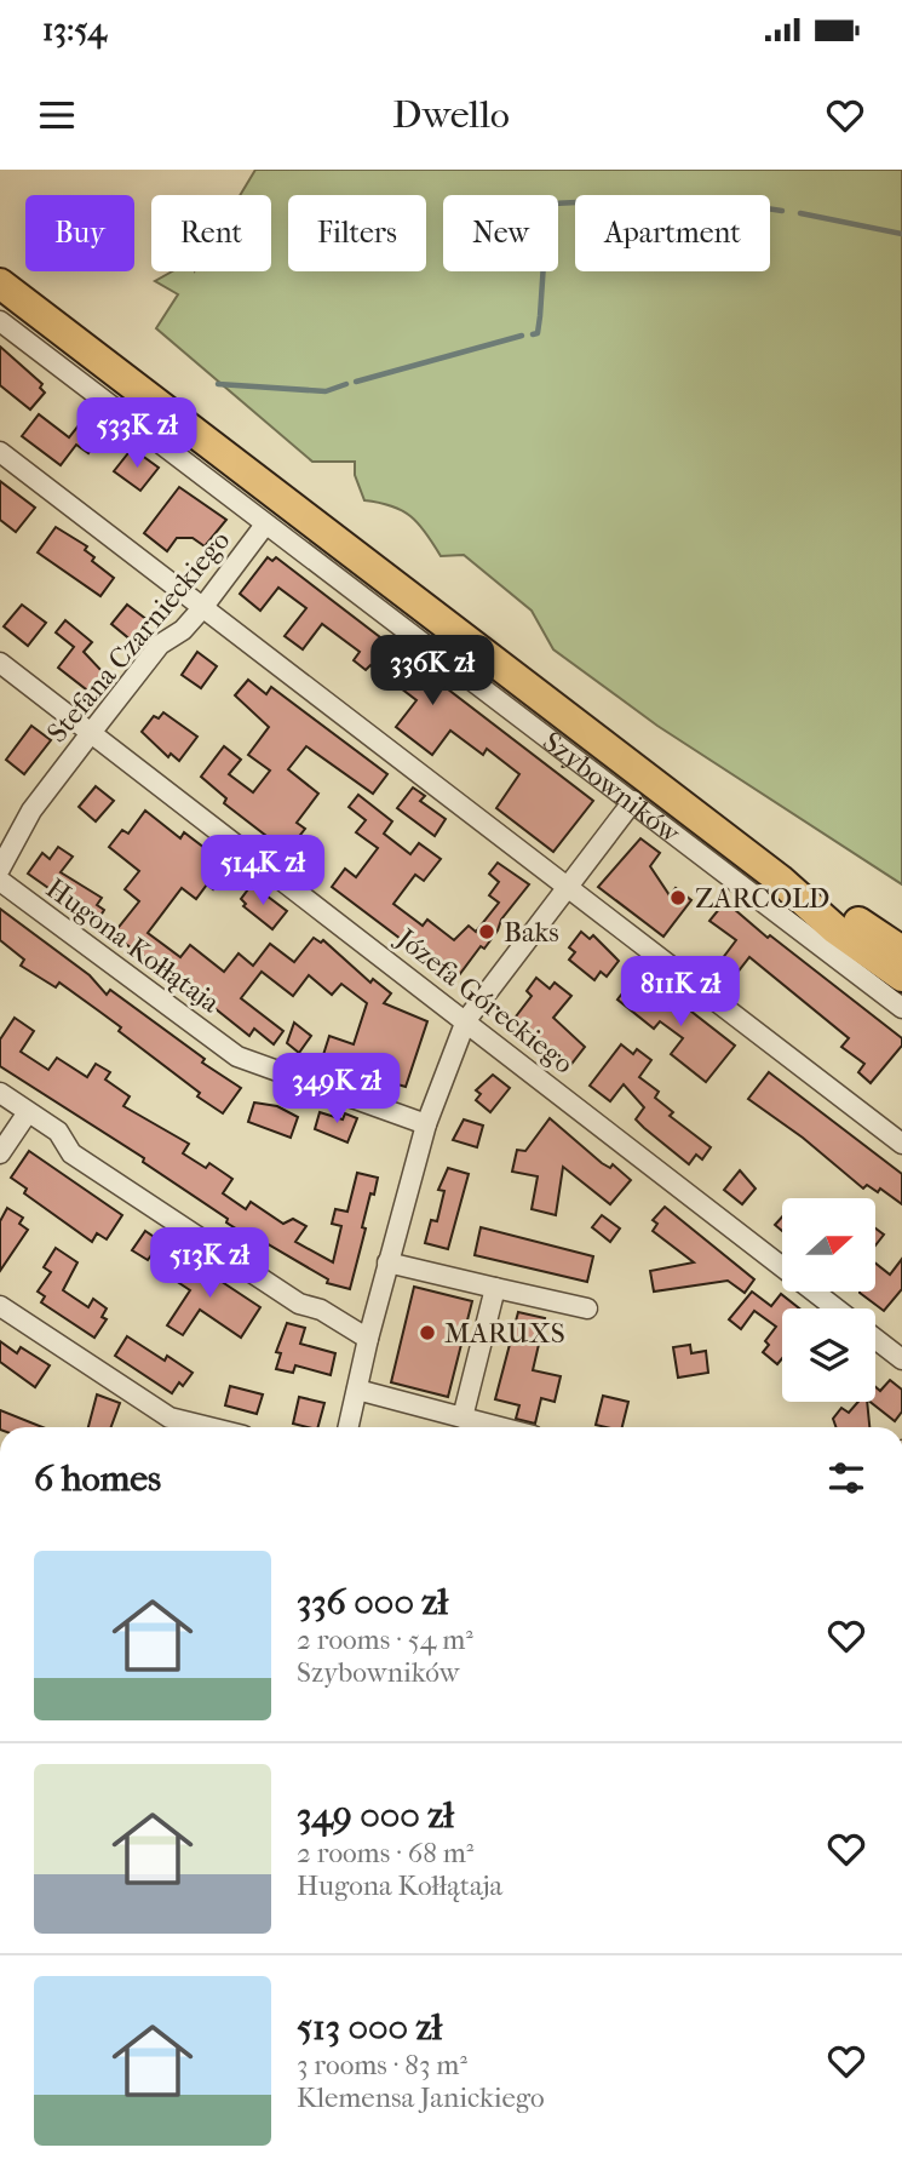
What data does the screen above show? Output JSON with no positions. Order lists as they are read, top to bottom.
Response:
{
  "streets": {
    "main road": ["Szybowników"],
    "street": ["Stefana Czarnieckiego", "Hugona Kołłątaja", "Józefa Góreckiego"]
  },
  "crossings": [
    ["Stefana Czarnieckiego", "Szybowników"],
    ["Stefana Czarnieckiego", "Józefa Góreckiego"]
  ],
  "places": ["ZARCOLD", "Baks", "MARUXS"],
  "north": "right",
  "page": {
    "status": "13:54",
    "header": "Dwello",
    "chip": [
      "Buy",
      "Rent",
      "Filters",
      "New",
      "Apartment"
    ],
    "price": [
      "533K zł",
      "336K zł",
      "514K zł",
      "811K zł",
      "349K zł",
      "513K zł"
    ],
    "heading": "6 homes",
    "list": [
      {
        "name": "336 000 zł",
        "note": "2 rooms · 54 m² · Szybowników"
      },
      {
        "name": "349 000 zł",
        "note": "2 rooms · 68 m² · Hugona Kołłątaja"
      },
      {
        "name": "513 000 zł",
        "note": "3 rooms · 83 m² · Klemensa Janickiego"
      }
    ]
  }
}
